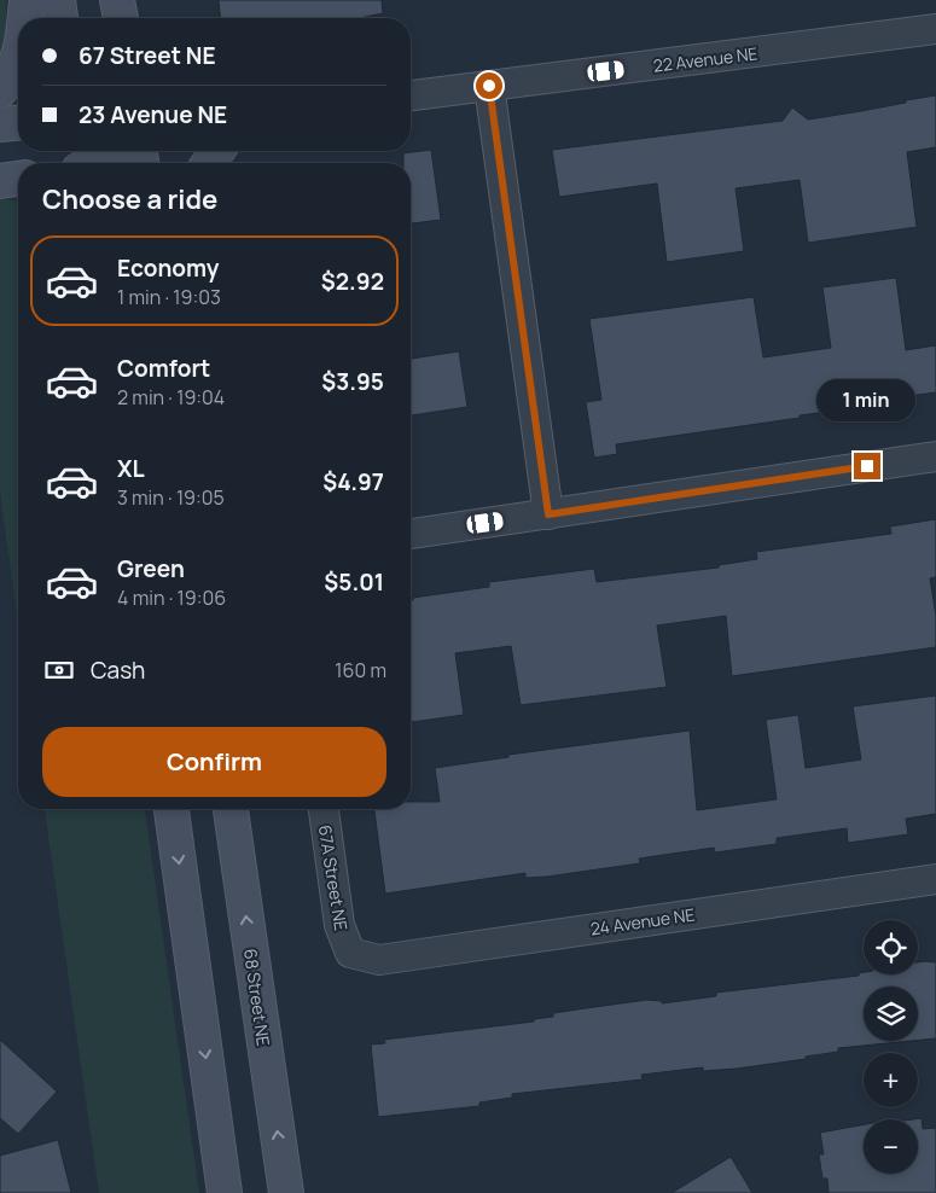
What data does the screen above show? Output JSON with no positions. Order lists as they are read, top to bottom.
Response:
{
  "streets": {
    "main road": ["68 Street NE"],
    "street": ["22 Avenue NE", "67A Street NE", "24 Avenue NE"]
  },
  "crossings": [
    ["67A Street NE", "24 Avenue NE"]
  ],
  "page": {
    "banner": ["67 Street NE", "23 Avenue NE"],
    "heading": "Choose a ride",
    "list": [
      {
        "name": "Economy",
        "note": "1 min · 19:03",
        "value": "$2.92"
      },
      {
        "name": "Comfort",
        "note": "2 min · 19:04",
        "value": "$3.95"
      },
      {
        "name": "XL",
        "note": "3 min · 19:05",
        "value": "$4.97"
      },
      {
        "name": "Green",
        "note": "4 min · 19:06",
        "value": "$5.01"
      }
    ],
    "bubble": "1 min",
    "pay": ["Cash", "160 m"],
    "buttons": "Confirm",
    "map_buttons": ["+", "−"]
  }
}
